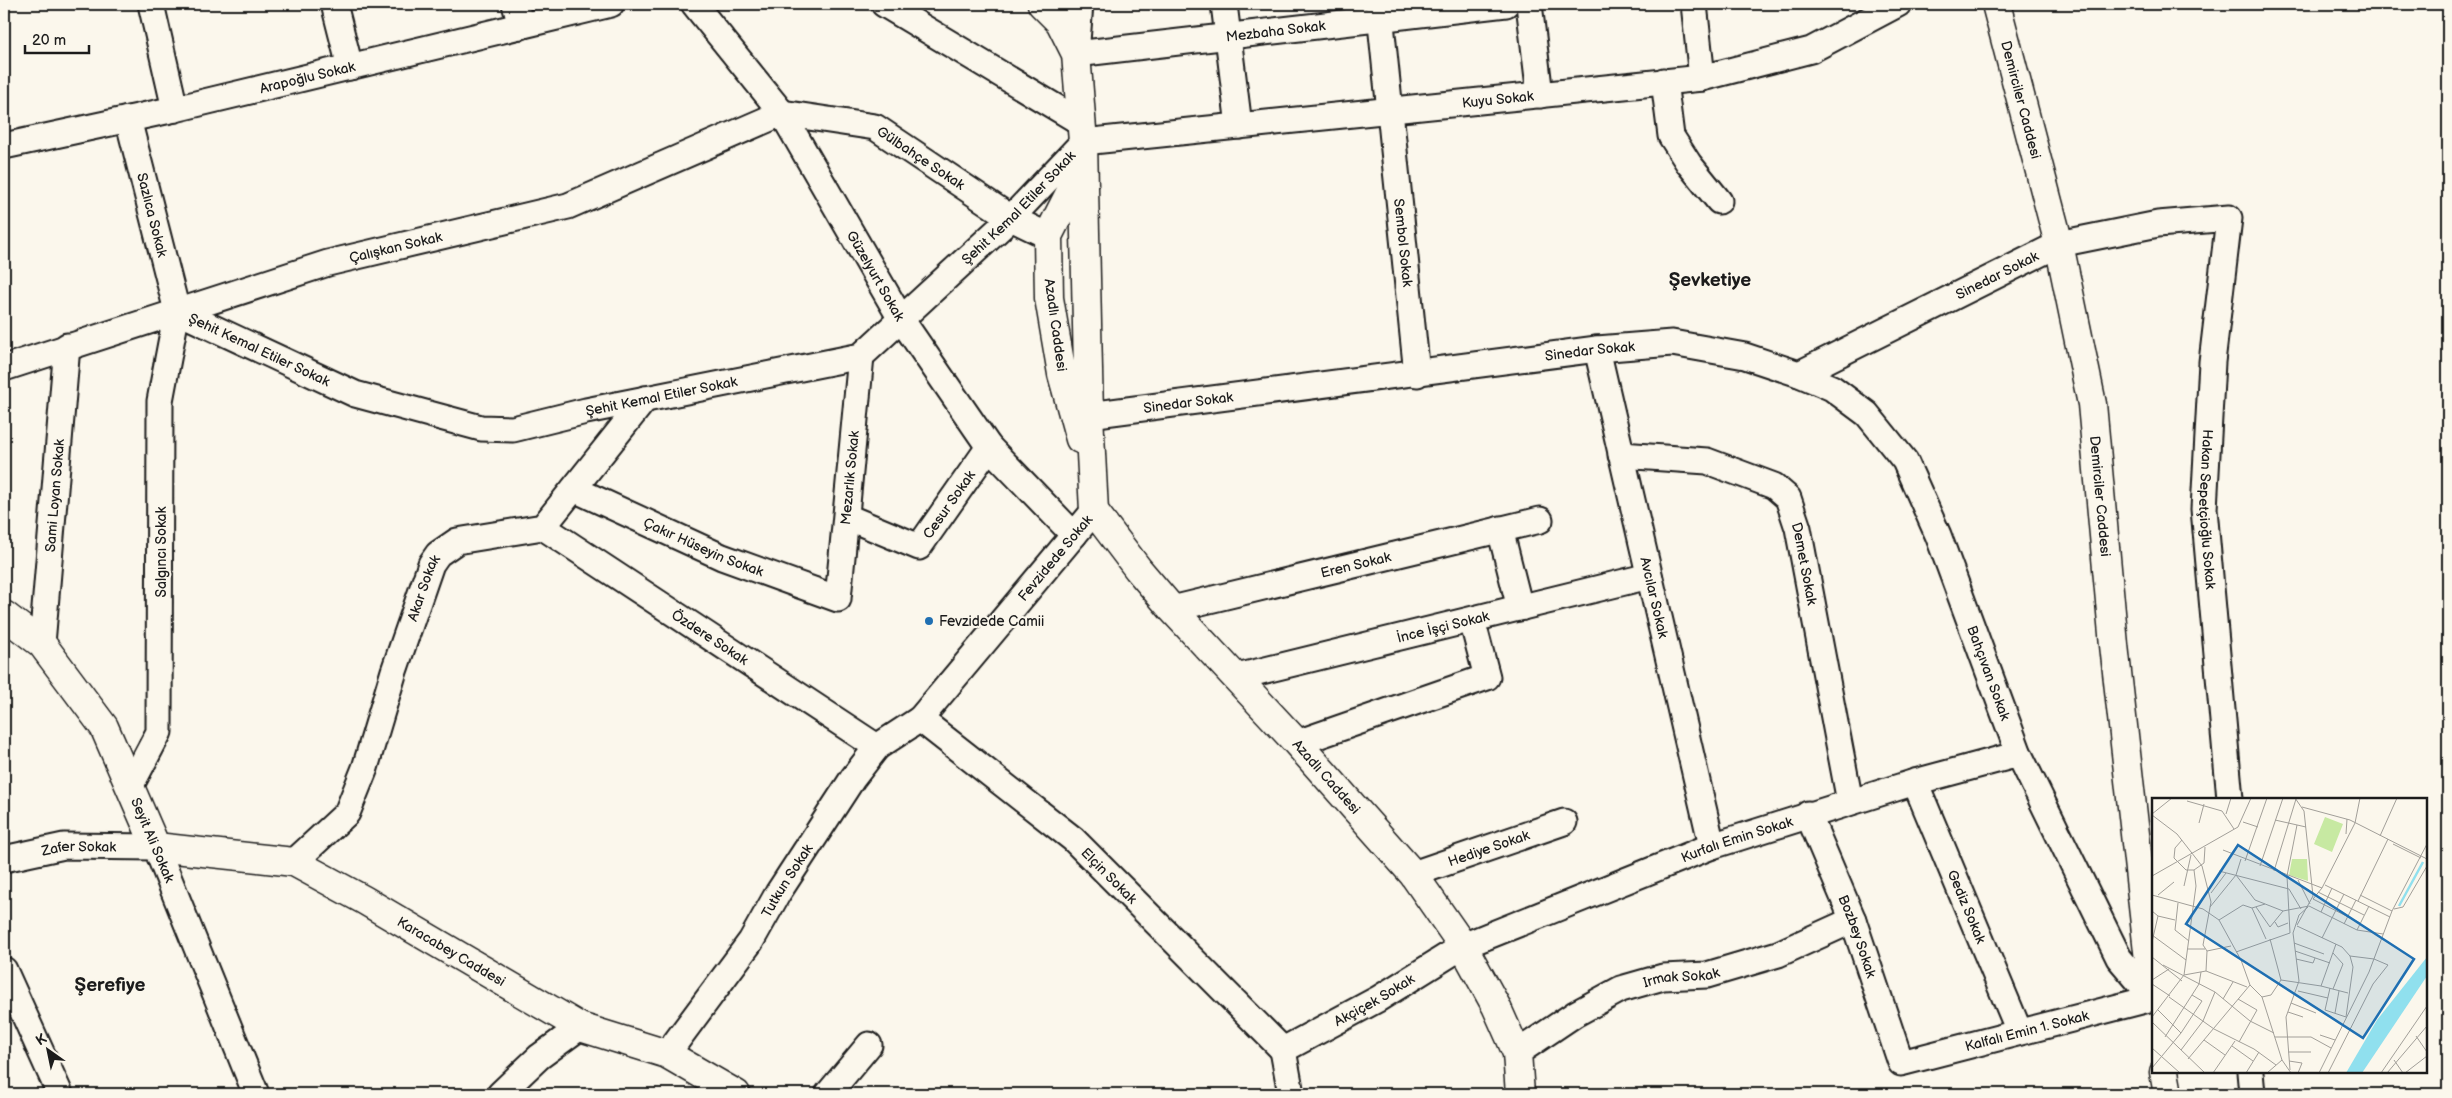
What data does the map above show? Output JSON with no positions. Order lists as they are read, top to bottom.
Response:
{
  "streets": {
    "street": [
      "Mezbaha Sokak",
      "Arapoğlu Sokak",
      "Kuyu Sokak",
      "Demirciler Caddesi",
      "Gülbahçe Sokak",
      "Şehit Kemal Etiler Sokak",
      "Sazlıca Sokak",
      "Sembol Sokak",
      "Çalışkan Sokak",
      "Güzelyurt Sokak",
      "Sinedar Sokak",
      "Azadlı Caddesi",
      "Mezarlık Sokak",
      "Sami Loyan Sokak",
      "Cesur Sokak",
      "Hakan Sepetçioğlu Sokak",
      "Çakır Hüseyin Sokak",
      "Salgıncı Sokak",
      "Fevzidede Sokak",
      "Demet Sokak",
      "Eren Sokak",
      "Akar Sokak",
      "Avcılar Sokak",
      "İnce İşçi Sokak",
      "Özdere Sokak",
      "Bahçıvan Sokak",
      "Kurfalı Emin Sokak",
      "Seyit Ali Sokak",
      "Hediye Sokak",
      "Zafer Sokak",
      "Elçin Sokak",
      "Tutkun Sokak",
      "Gediz Sokak",
      "Bozbey Sokak",
      "Karacabey Caddesi",
      "Irmak Sokak",
      "Akçiçek Sokak",
      "Kalfalı Emin 1. Sokak"
    ]
  },
  "crossings": [
    ["Mezbaha Sokak", "Sembol Sokak"],
    ["Mezbaha Sokak", "Azadlı Caddesi"],
    ["Arapoğlu Sokak", "Sazlıca Sokak"],
    ["Kuyu Sokak", "Şehit Kemal Etiler Sokak"],
    ["Kuyu Sokak", "Sembol Sokak"],
    ["Kuyu Sokak", "Azadlı Caddesi"],
    ["Demirciler Caddesi", "Sinedar Sokak"],
    ["Gülbahçe Sokak", "Şehit Kemal Etiler Sokak"],
    ["Gülbahçe Sokak", "Çalışkan Sokak"],
    ["Gülbahçe Sokak", "Güzelyurt Sokak"],
    ["Gülbahçe Sokak", "Azadlı Caddesi"],
    ["Şehit Kemal Etiler Sokak", "Sazlıca Sokak"],
    ["Şehit Kemal Etiler Sokak", "Çalışkan Sokak"],
    ["Şehit Kemal Etiler Sokak", "Güzelyurt Sokak"],
    ["Şehit Kemal Etiler Sokak", "Azadlı Caddesi"],
    ["Şehit Kemal Etiler Sokak", "Mezarlık Sokak"],
    ["Şehit Kemal Etiler Sokak", "Salgıncı Sokak"],
    ["Sazlıca Sokak", "Çalışkan Sokak"],
    ["Sazlıca Sokak", "Salgıncı Sokak"],
    ["Sembol Sokak", "Sinedar Sokak"],
    ["Çalışkan Sokak", "Güzelyurt Sokak"],
    ["Çalışkan Sokak", "Sami Loyan Sokak"],
    ["Çalışkan Sokak", "Salgıncı Sokak"],
    ["Güzelyurt Sokak", "Cesur Sokak"],
    ["Güzelyurt Sokak", "Fevzidede Sokak"],
    ["Sinedar Sokak", "Azadlı Caddesi"],
    ["Sinedar Sokak", "Hakan Sepetçioğlu Sokak"],
    ["Sinedar Sokak", "Avcılar Sokak"],
    ["Sinedar Sokak", "Bahçıvan Sokak"],
    ["Azadlı Caddesi", "Fevzidede Sokak"],
    ["Azadlı Caddesi", "Eren Sokak"],
    ["Azadlı Caddesi", "İnce İşçi Sokak"],
    ["Azadlı Caddesi", "Kurfalı Emin Sokak"],
    ["Azadlı Caddesi", "Hediye Sokak"],
    ["Azadlı Caddesi", "Irmak Sokak"],
    ["Azadlı Caddesi", "Akçiçek Sokak"],
    ["Mezarlık Sokak", "Cesur Sokak"],
    ["Mezarlık Sokak", "Çakır Hüseyin Sokak"],
    ["Sami Loyan Sokak", "Seyit Ali Sokak"],
    ["Salgıncı Sokak", "Seyit Ali Sokak"],
    ["Fevzidede Sokak", "Elçin Sokak"],
    ["Fevzidede Sokak", "Tutkun Sokak"],
    ["Demet Sokak", "Avcılar Sokak"],
    ["Demet Sokak", "Kurfalı Emin Sokak"],
    ["Akar Sokak", "Özdere Sokak"],
    ["Akar Sokak", "Karacabey Caddesi"],
    ["Avcılar Sokak", "İnce İşçi Sokak"],
    ["Avcılar Sokak", "Kurfalı Emin Sokak"],
    ["Özdere Sokak", "Tutkun Sokak"],
    ["Bahçıvan Sokak", "Kurfalı Emin Sokak"],
    ["Kurfalı Emin Sokak", "Gediz Sokak"],
    ["Kurfalı Emin Sokak", "Bozbey Sokak"],
    ["Kurfalı Emin Sokak", "Akçiçek Sokak"],
    ["Seyit Ali Sokak", "Zafer Sokak"],
    ["Seyit Ali Sokak", "Karacabey Caddesi"],
    ["Zafer Sokak", "Karacabey Caddesi"],
    ["Elçin Sokak", "Tutkun Sokak"],
    ["Elçin Sokak", "Akçiçek Sokak"],
    ["Tutkun Sokak", "Karacabey Caddesi"],
    ["Gediz Sokak", "Kalfalı Emin 1. Sokak"],
    ["Bozbey Sokak", "Irmak Sokak"],
    ["Bozbey Sokak", "Kalfalı Emin 1. Sokak"]
  ],
  "districts": ["Şevketiye", "Şerefiye"],
  "places": ["Fevzidede Camii"],
  "scale_bar": "20 m",
  "north": "top left"
}
